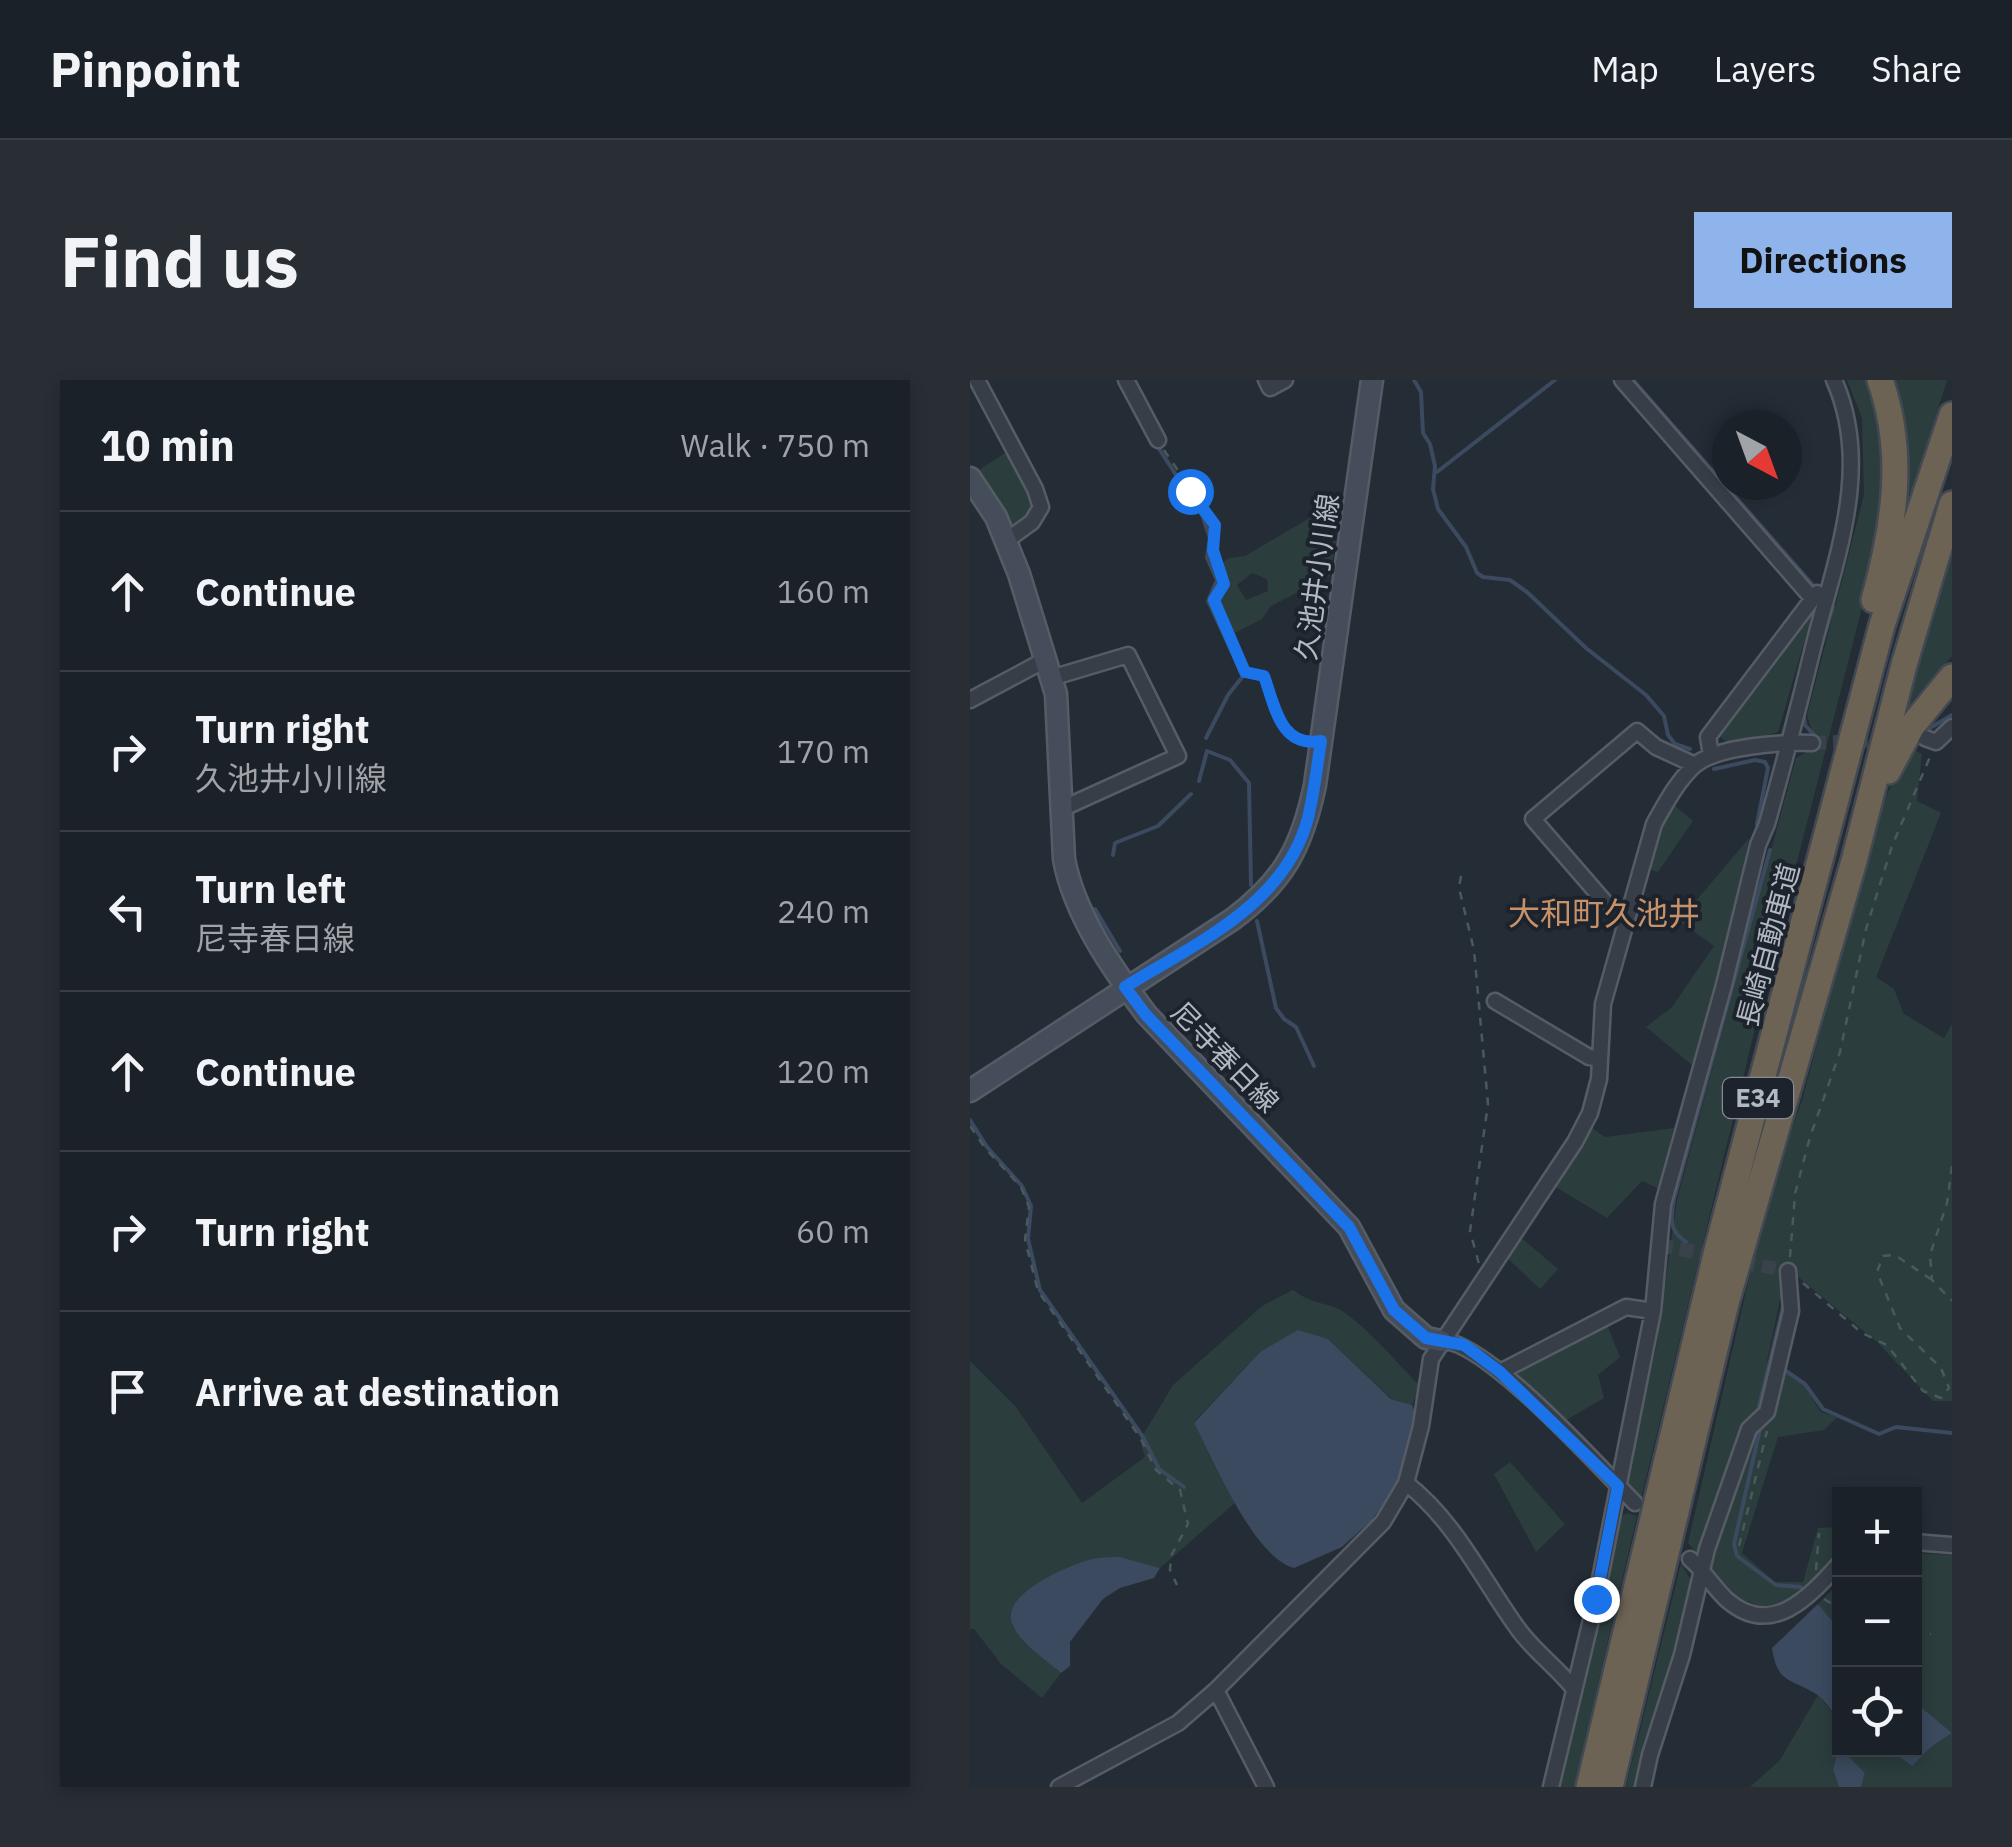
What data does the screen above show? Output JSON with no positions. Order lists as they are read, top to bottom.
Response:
{
  "streets": {
    "highway": ["長崎自動車道", "E34"],
    "street": ["久池井小川線", "尼寺春日線"]
  },
  "crossings": [
    ["久池井小川線", "尼寺春日線"]
  ],
  "districts": ["大和町久池井"],
  "north": "bottom right",
  "page": {
    "header": "Pinpoint",
    "nav": ["Map", "Layers", "Share"],
    "buttons": "Directions",
    "title": "Find us",
    "heading": ["10 min", "Walk · 750 m"],
    "list": [
      ["Continue", "160 m"],
      ["Turn right", "久池井小川線", "170 m"],
      ["Turn left", "尼寺春日線", "240 m"],
      ["Continue", "120 m"],
      ["Turn right", "60 m"],
      "Arrive at destination"
    ],
    "map_buttons": ["+", "−"]
  }
}
